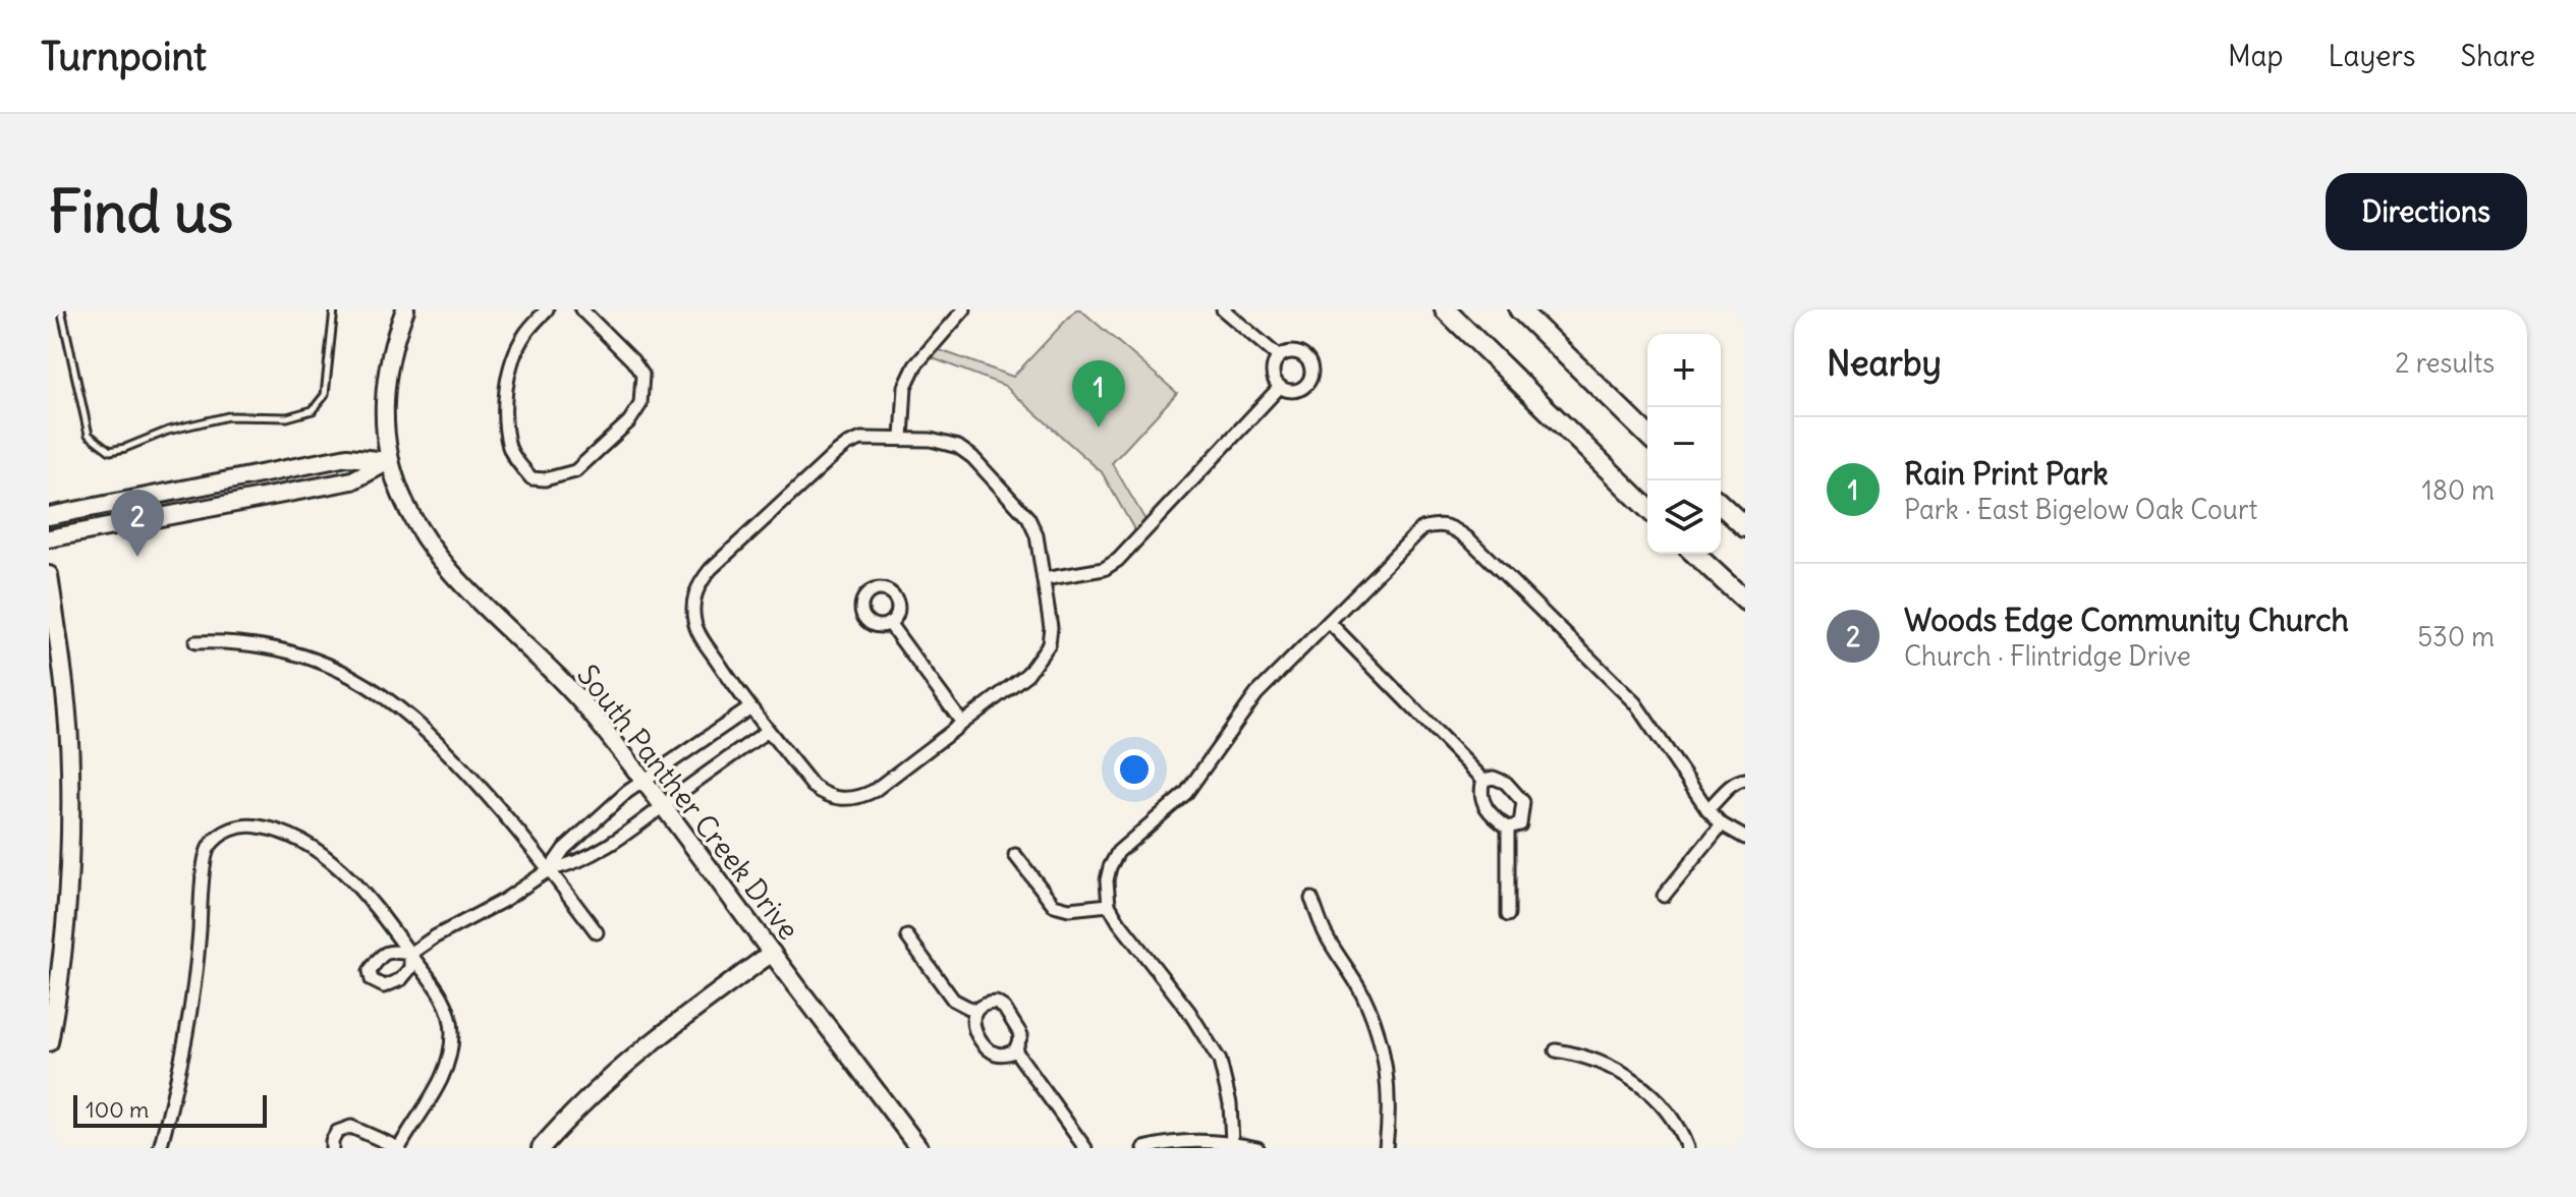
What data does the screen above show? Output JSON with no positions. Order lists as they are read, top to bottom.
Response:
{
  "streets": {
    "street": ["South Panther Creek Drive"]
  },
  "scale_bar": "100 m",
  "page": {
    "header": "Turnpoint",
    "nav": ["Map", "Layers", "Share"],
    "buttons": "Directions",
    "title": "Find us",
    "heading": ["Nearby", "2 results"],
    "map_buttons": ["+", "−"],
    "pins": ["1", "2"],
    "list": [
      {
        "mark": "1",
        "name": "Rain Print Park",
        "note": "Park · East Bigelow Oak Court",
        "value": "180 m"
      },
      {
        "mark": "2",
        "name": "Woods Edge Community Church",
        "note": "Church · Flintridge Drive",
        "value": "530 m"
      }
    ],
    "scale": "100 m"
  }
}
